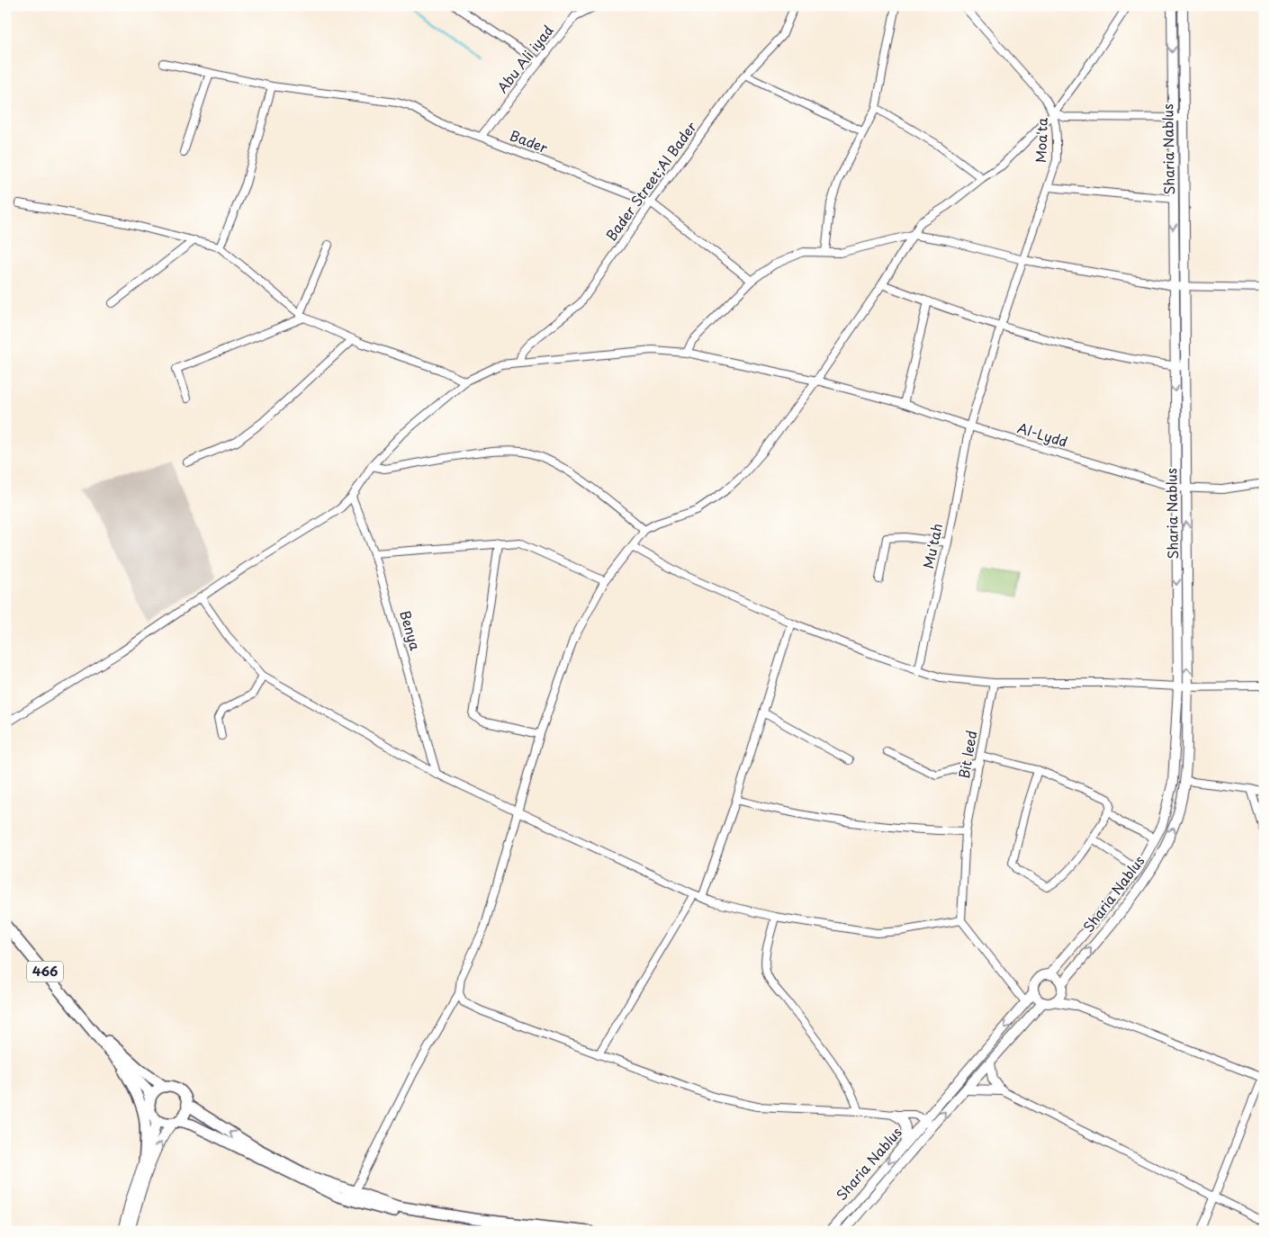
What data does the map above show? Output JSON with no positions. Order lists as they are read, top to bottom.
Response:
{
  "streets": {
    "main road": ["Sharia Nablus", "466"],
    "street": [
      "Abu Ali iyad",
      "Moa'ta",
      "Bader",
      "Bader Street;Al Bader",
      "Al-Lydd",
      "Mu'tah",
      "Benya",
      "Bit leed"
    ]
  },
  "crossings": [
    ["Abu Ali iyad", "Bader"],
    ["Moa'ta", "Sharia Nablus"],
    ["Moa'ta", "Mu'tah"],
    ["Bader", "Bader Street;Al Bader"],
    ["Sharia Nablus", "Al-Lydd"],
    ["Bader Street;Al Bader", "Al-Lydd"],
    ["Al-Lydd", "Mu'tah"],
    ["Al-Lydd", "Benya"]
  ]
}
